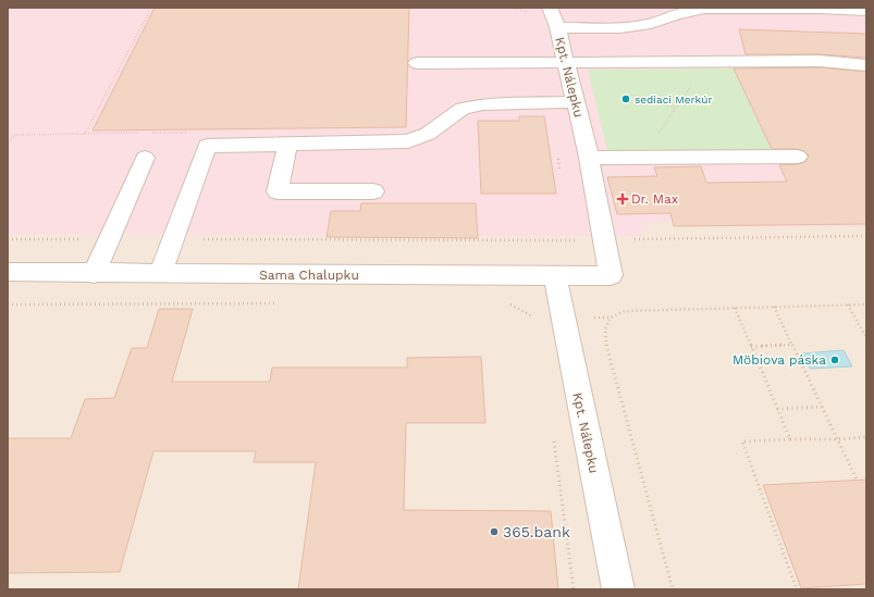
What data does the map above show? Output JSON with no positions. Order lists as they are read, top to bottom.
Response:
{
  "streets": {
    "street": ["Kpt. Nálepku", "Sama Chalupku"]
  },
  "crossings": [
    ["Kpt. Nálepku", "Sama Chalupku"]
  ],
  "places": {
    "other": ["sediaci Merkúr", "Möbiova páska", "365.bank"],
    "health": ["Dr. Max"]
  }
}
